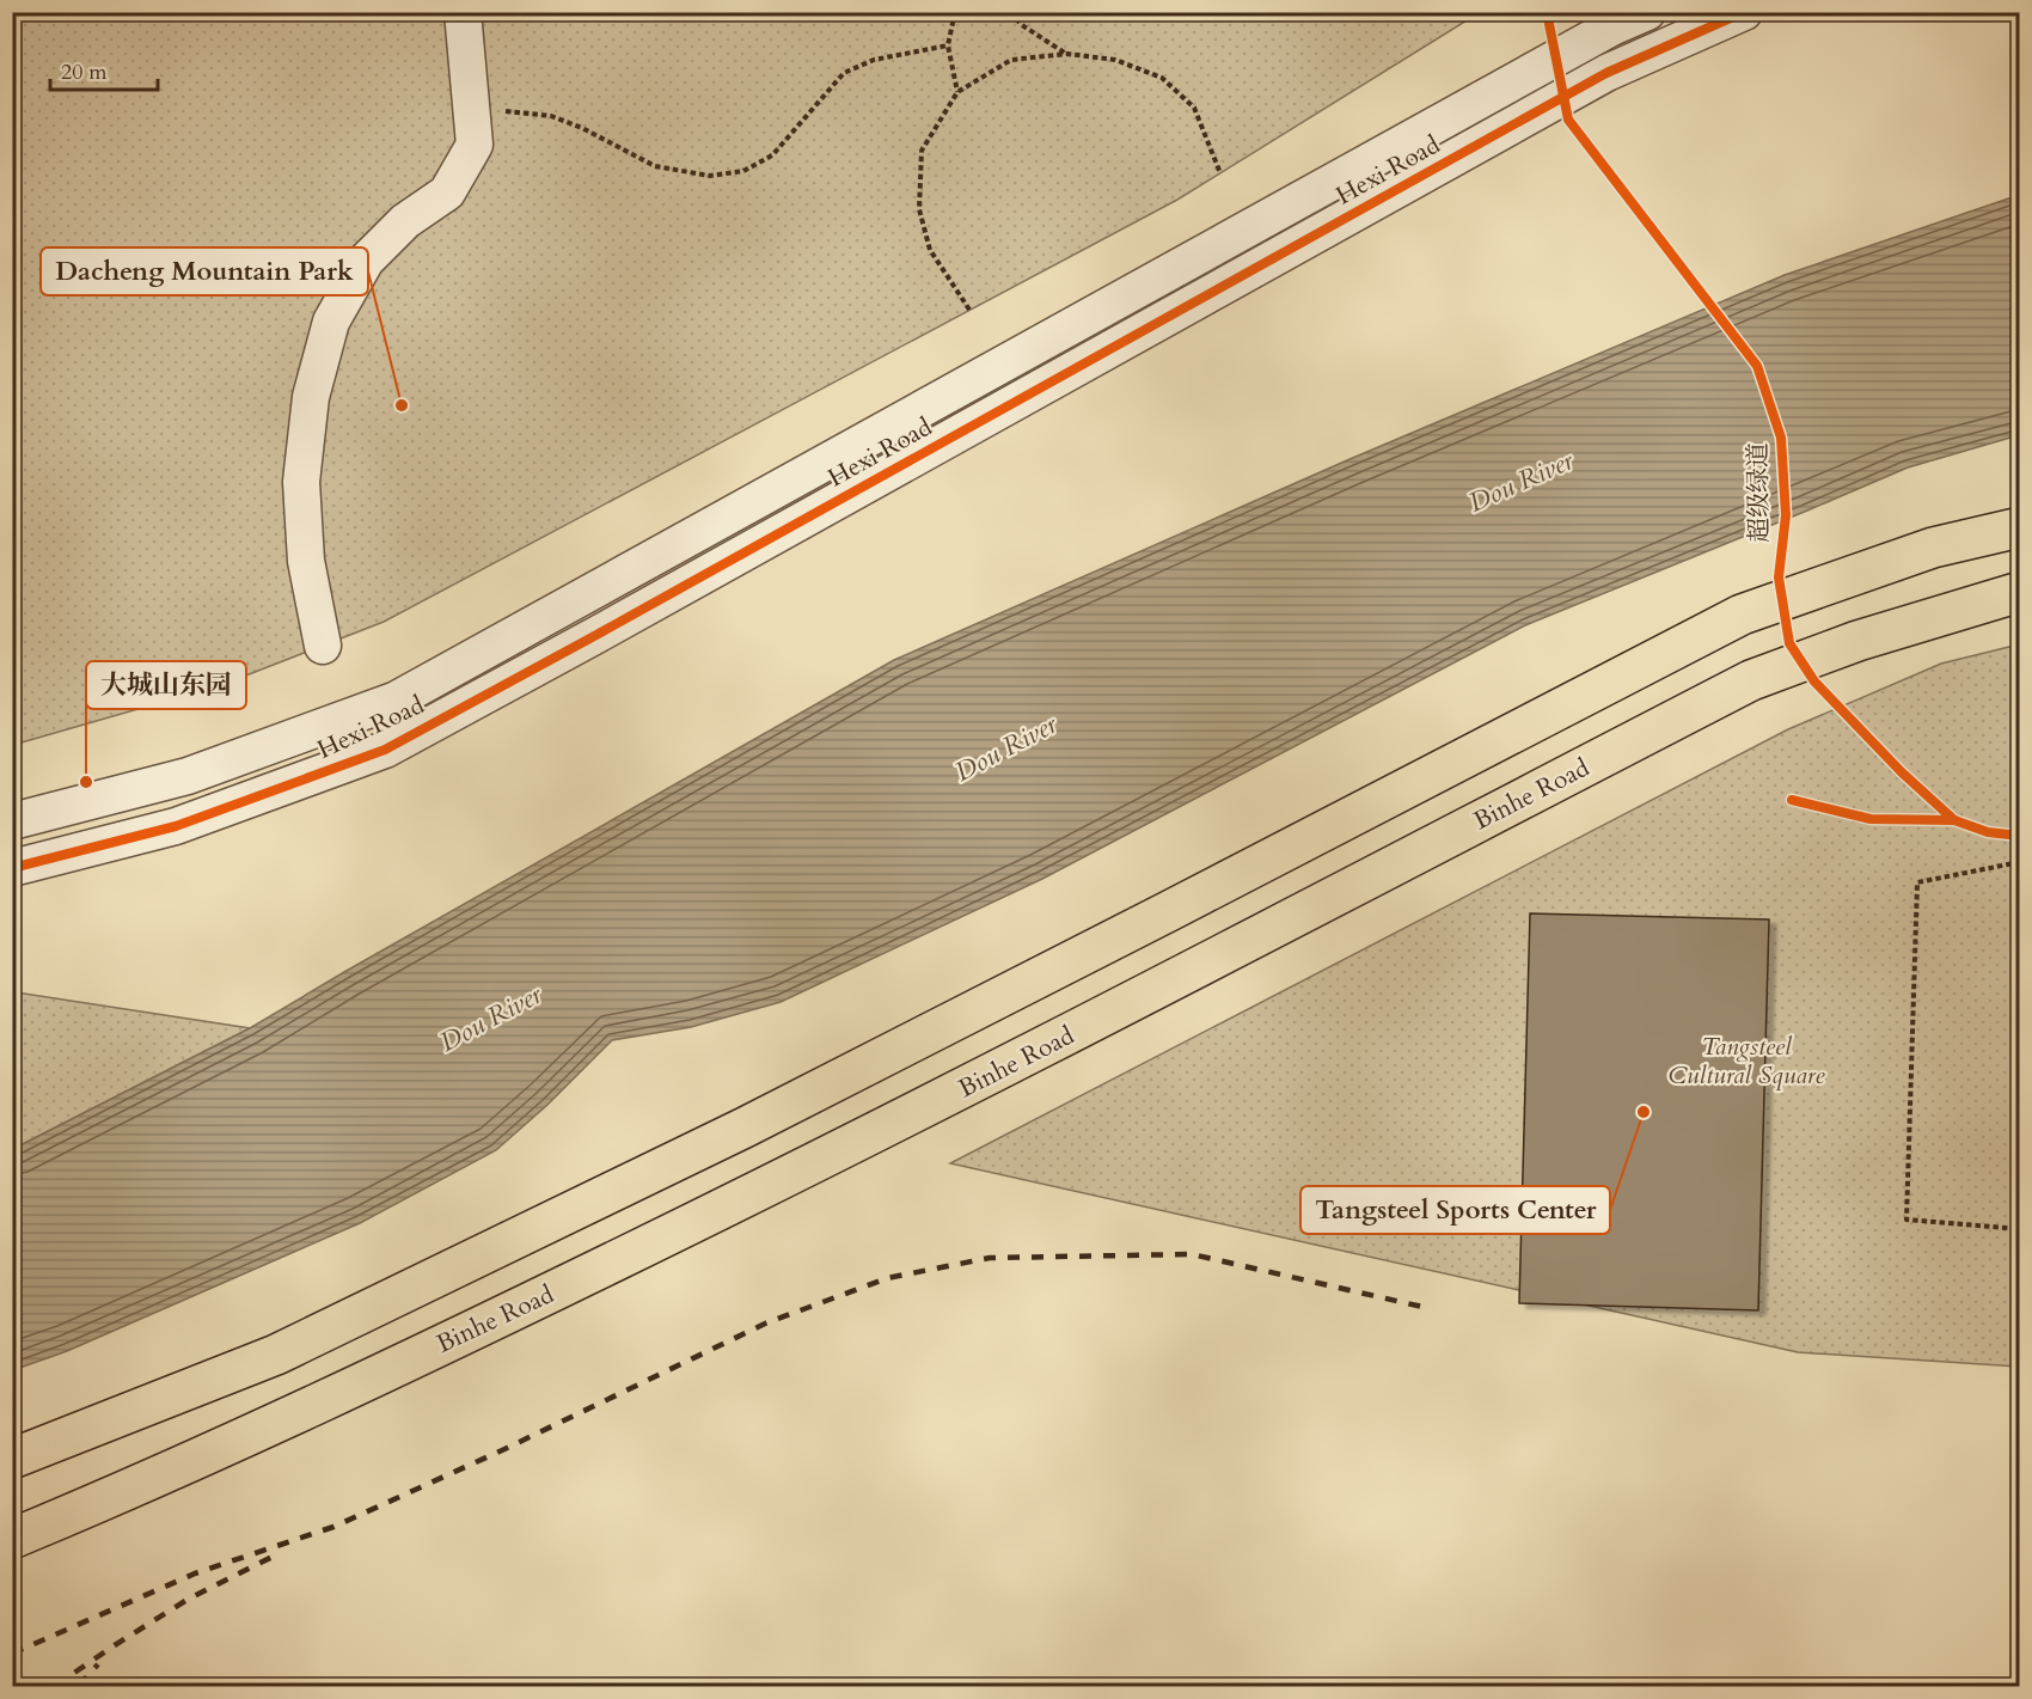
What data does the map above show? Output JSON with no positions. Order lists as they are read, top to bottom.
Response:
{
  "streets": {
    "main road": ["Binhe Road"],
    "street": ["Hexi Road"],
    "cycle path": ["超级绿道"]
  },
  "water": ["Dou River"],
  "parks": ["Tangsteel Cultural Square"],
  "places": ["Dacheng Mountain Park", "大城山东园", "Tangsteel Sports Center"],
  "scale_bar": "20 m"
}
